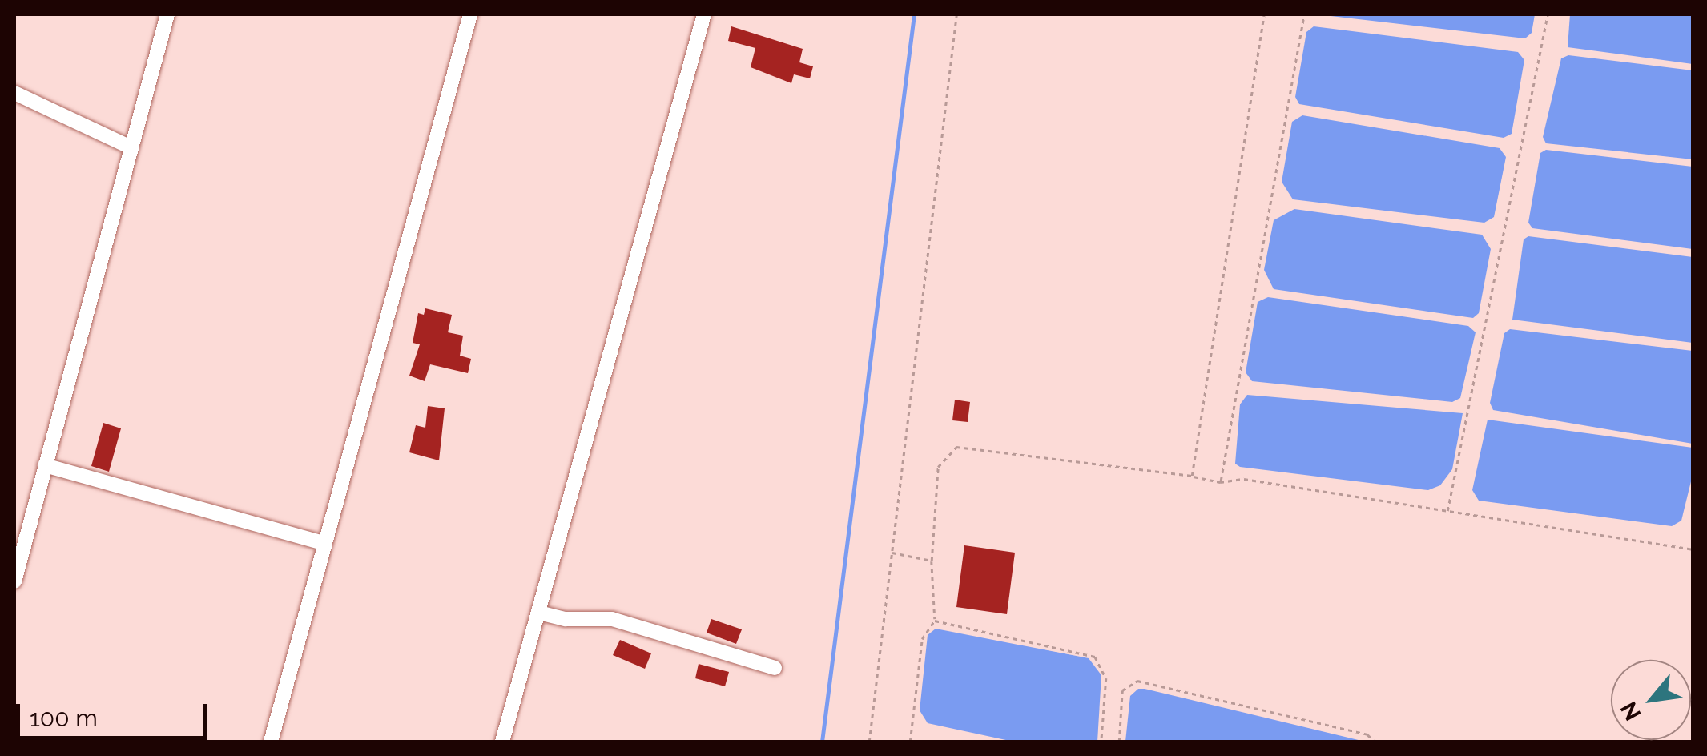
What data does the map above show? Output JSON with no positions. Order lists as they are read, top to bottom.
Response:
{
  "scale_bar": "100 m",
  "north": "bottom left"
}
